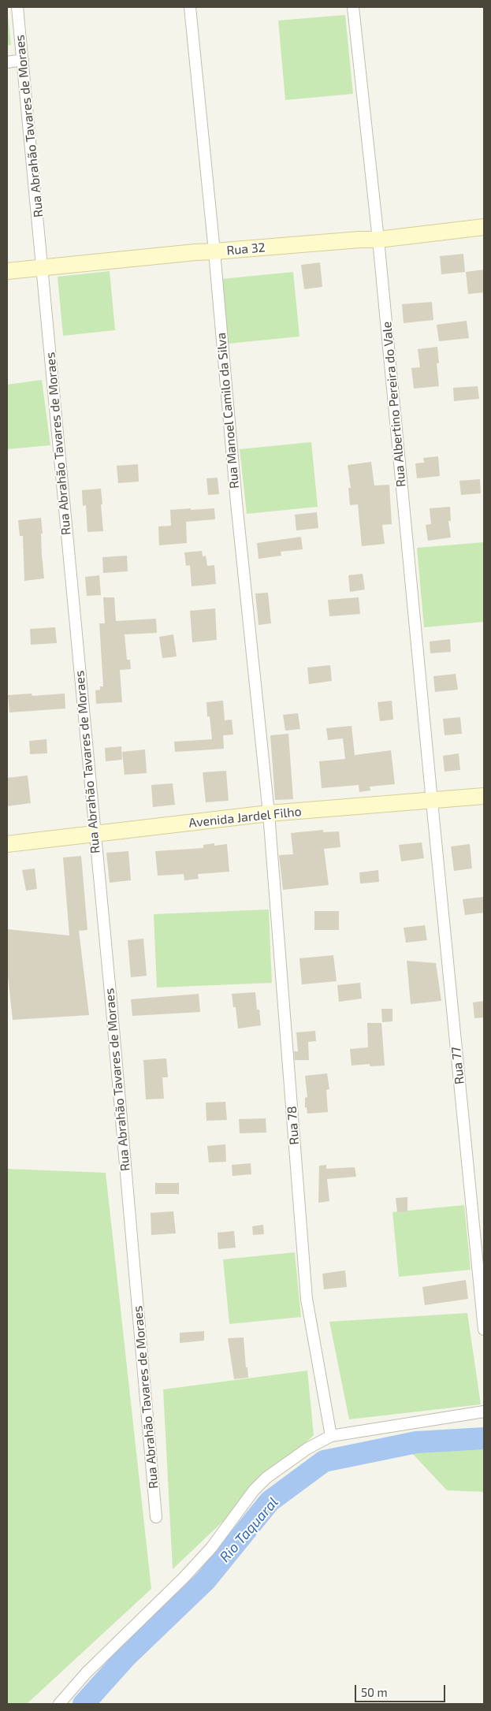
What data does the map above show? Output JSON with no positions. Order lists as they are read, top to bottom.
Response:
{
  "streets": {
    "main road": ["Rua 32", "Avenida Jardel Filho"],
    "street": [
      "Rua Abrahão Tavares de Moraes",
      "Rua Albertino Pereira do Vale",
      "Rua Manoel Camilo da Silva",
      "Rua 77",
      "Rua 78"
    ]
  },
  "crossings": [
    ["Rua Abrahão Tavares de Moraes", "Rua 32"],
    ["Rua Abrahão Tavares de Moraes", "Avenida Jardel Filho"],
    ["Rua 32", "Rua Albertino Pereira do Vale"],
    ["Rua 32", "Rua Manoel Camilo da Silva"],
    ["Rua Albertino Pereira do Vale", "Avenida Jardel Filho"],
    ["Rua Albertino Pereira do Vale", "Rua 77"],
    ["Rua Manoel Camilo da Silva", "Avenida Jardel Filho"],
    ["Rua Manoel Camilo da Silva", "Rua 78"],
    ["Avenida Jardel Filho", "Rua 77"],
    ["Avenida Jardel Filho", "Rua 78"]
  ],
  "water": ["Rio Taquaral"],
  "scale_bar": "50 m"
}
